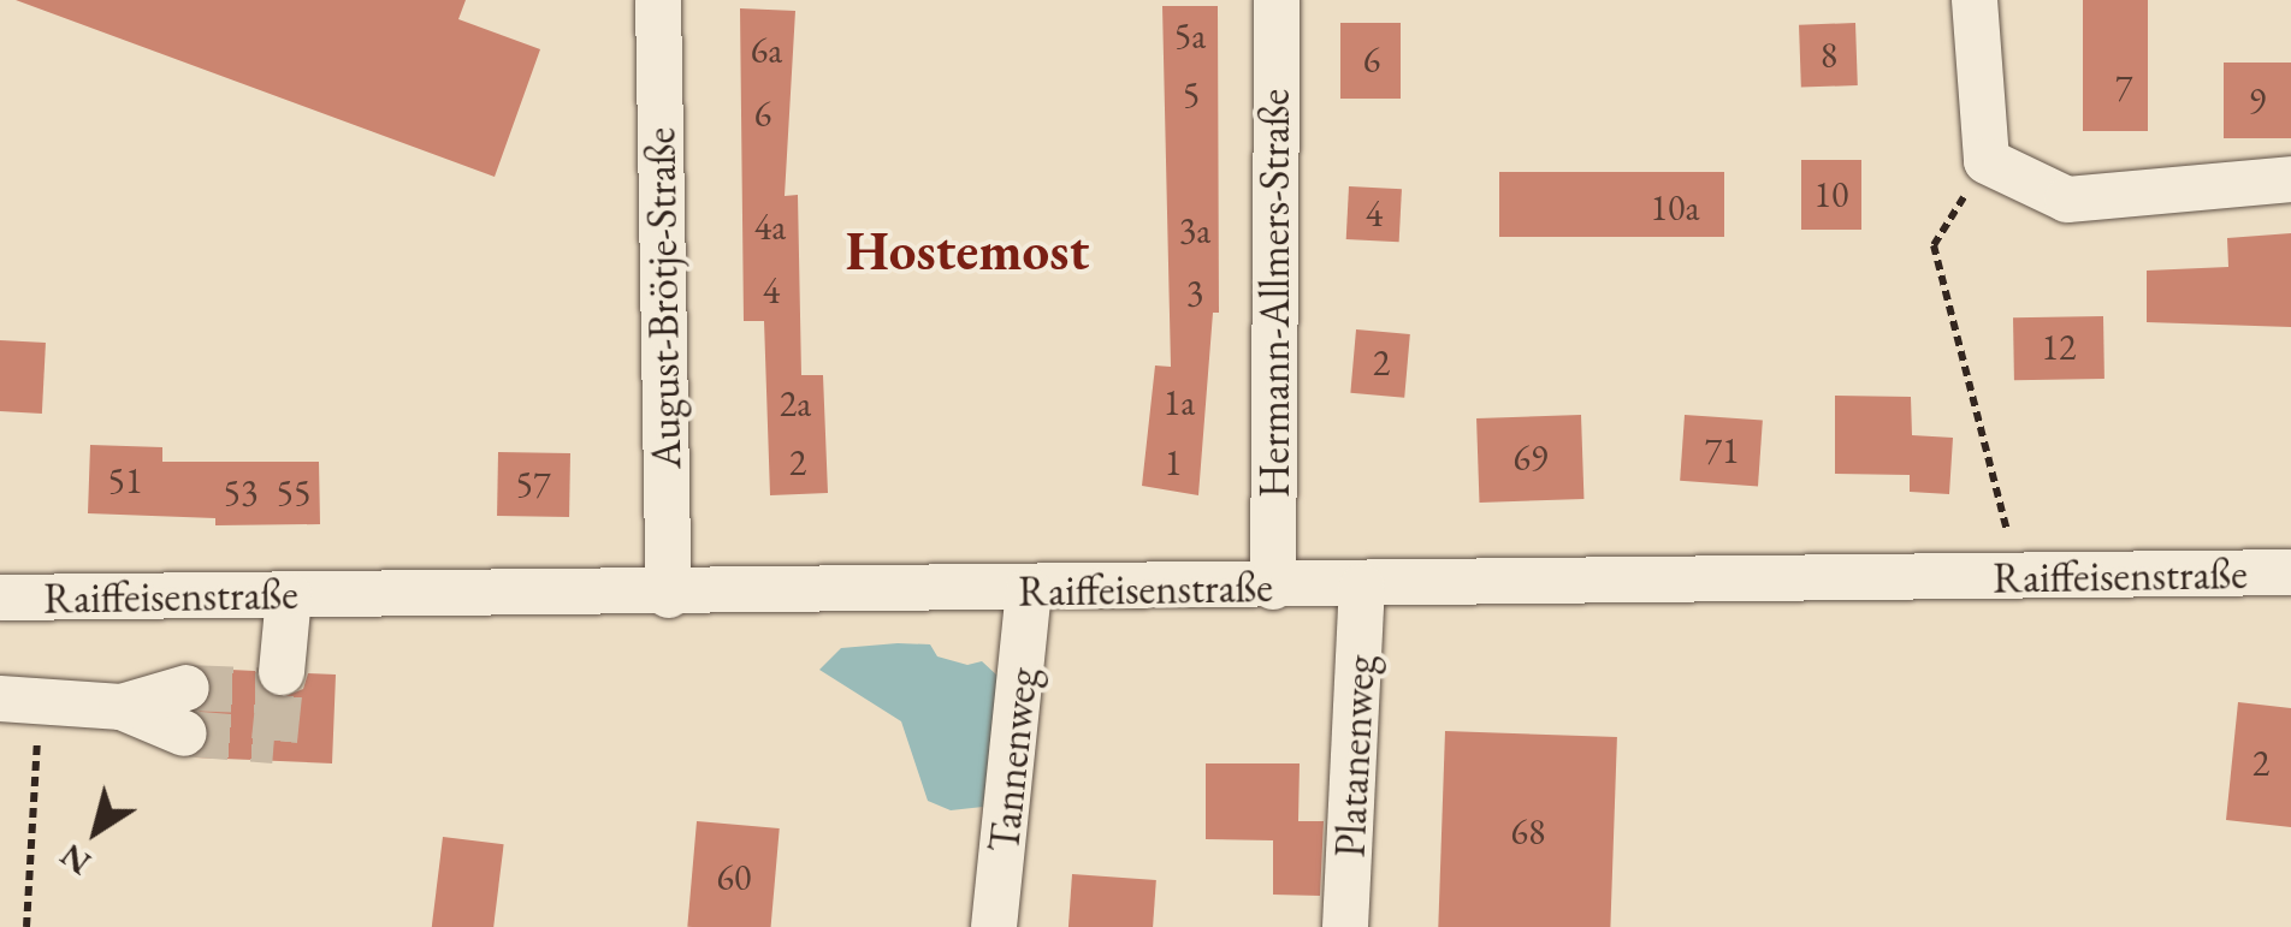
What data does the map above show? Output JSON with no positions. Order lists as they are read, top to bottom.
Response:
{
  "streets": {
    "street": [
      "Hermann-Allmers-Straße",
      "August-Brötje-Straße",
      "Raiffeisenstraße",
      "Platanenweg",
      "Tannenweg"
    ]
  },
  "crossings": [
    ["Hermann-Allmers-Straße", "Raiffeisenstraße"],
    ["August-Brötje-Straße", "Raiffeisenstraße"],
    ["Raiffeisenstraße", "Platanenweg"],
    ["Raiffeisenstraße", "Tannenweg"]
  ],
  "districts": ["Hostemost"],
  "house_numbers": [
    "5a",
    "6a",
    "8",
    "6",
    "7",
    "5",
    "9",
    "6",
    "10",
    "10a",
    "4",
    "4a",
    "3a",
    "4",
    "3",
    "12",
    "2",
    "1a",
    "2a",
    "71",
    "69",
    "2",
    "1",
    "51",
    "57",
    "53",
    "55",
    "2",
    "68",
    "60"
  ],
  "north": "bottom left"
}
